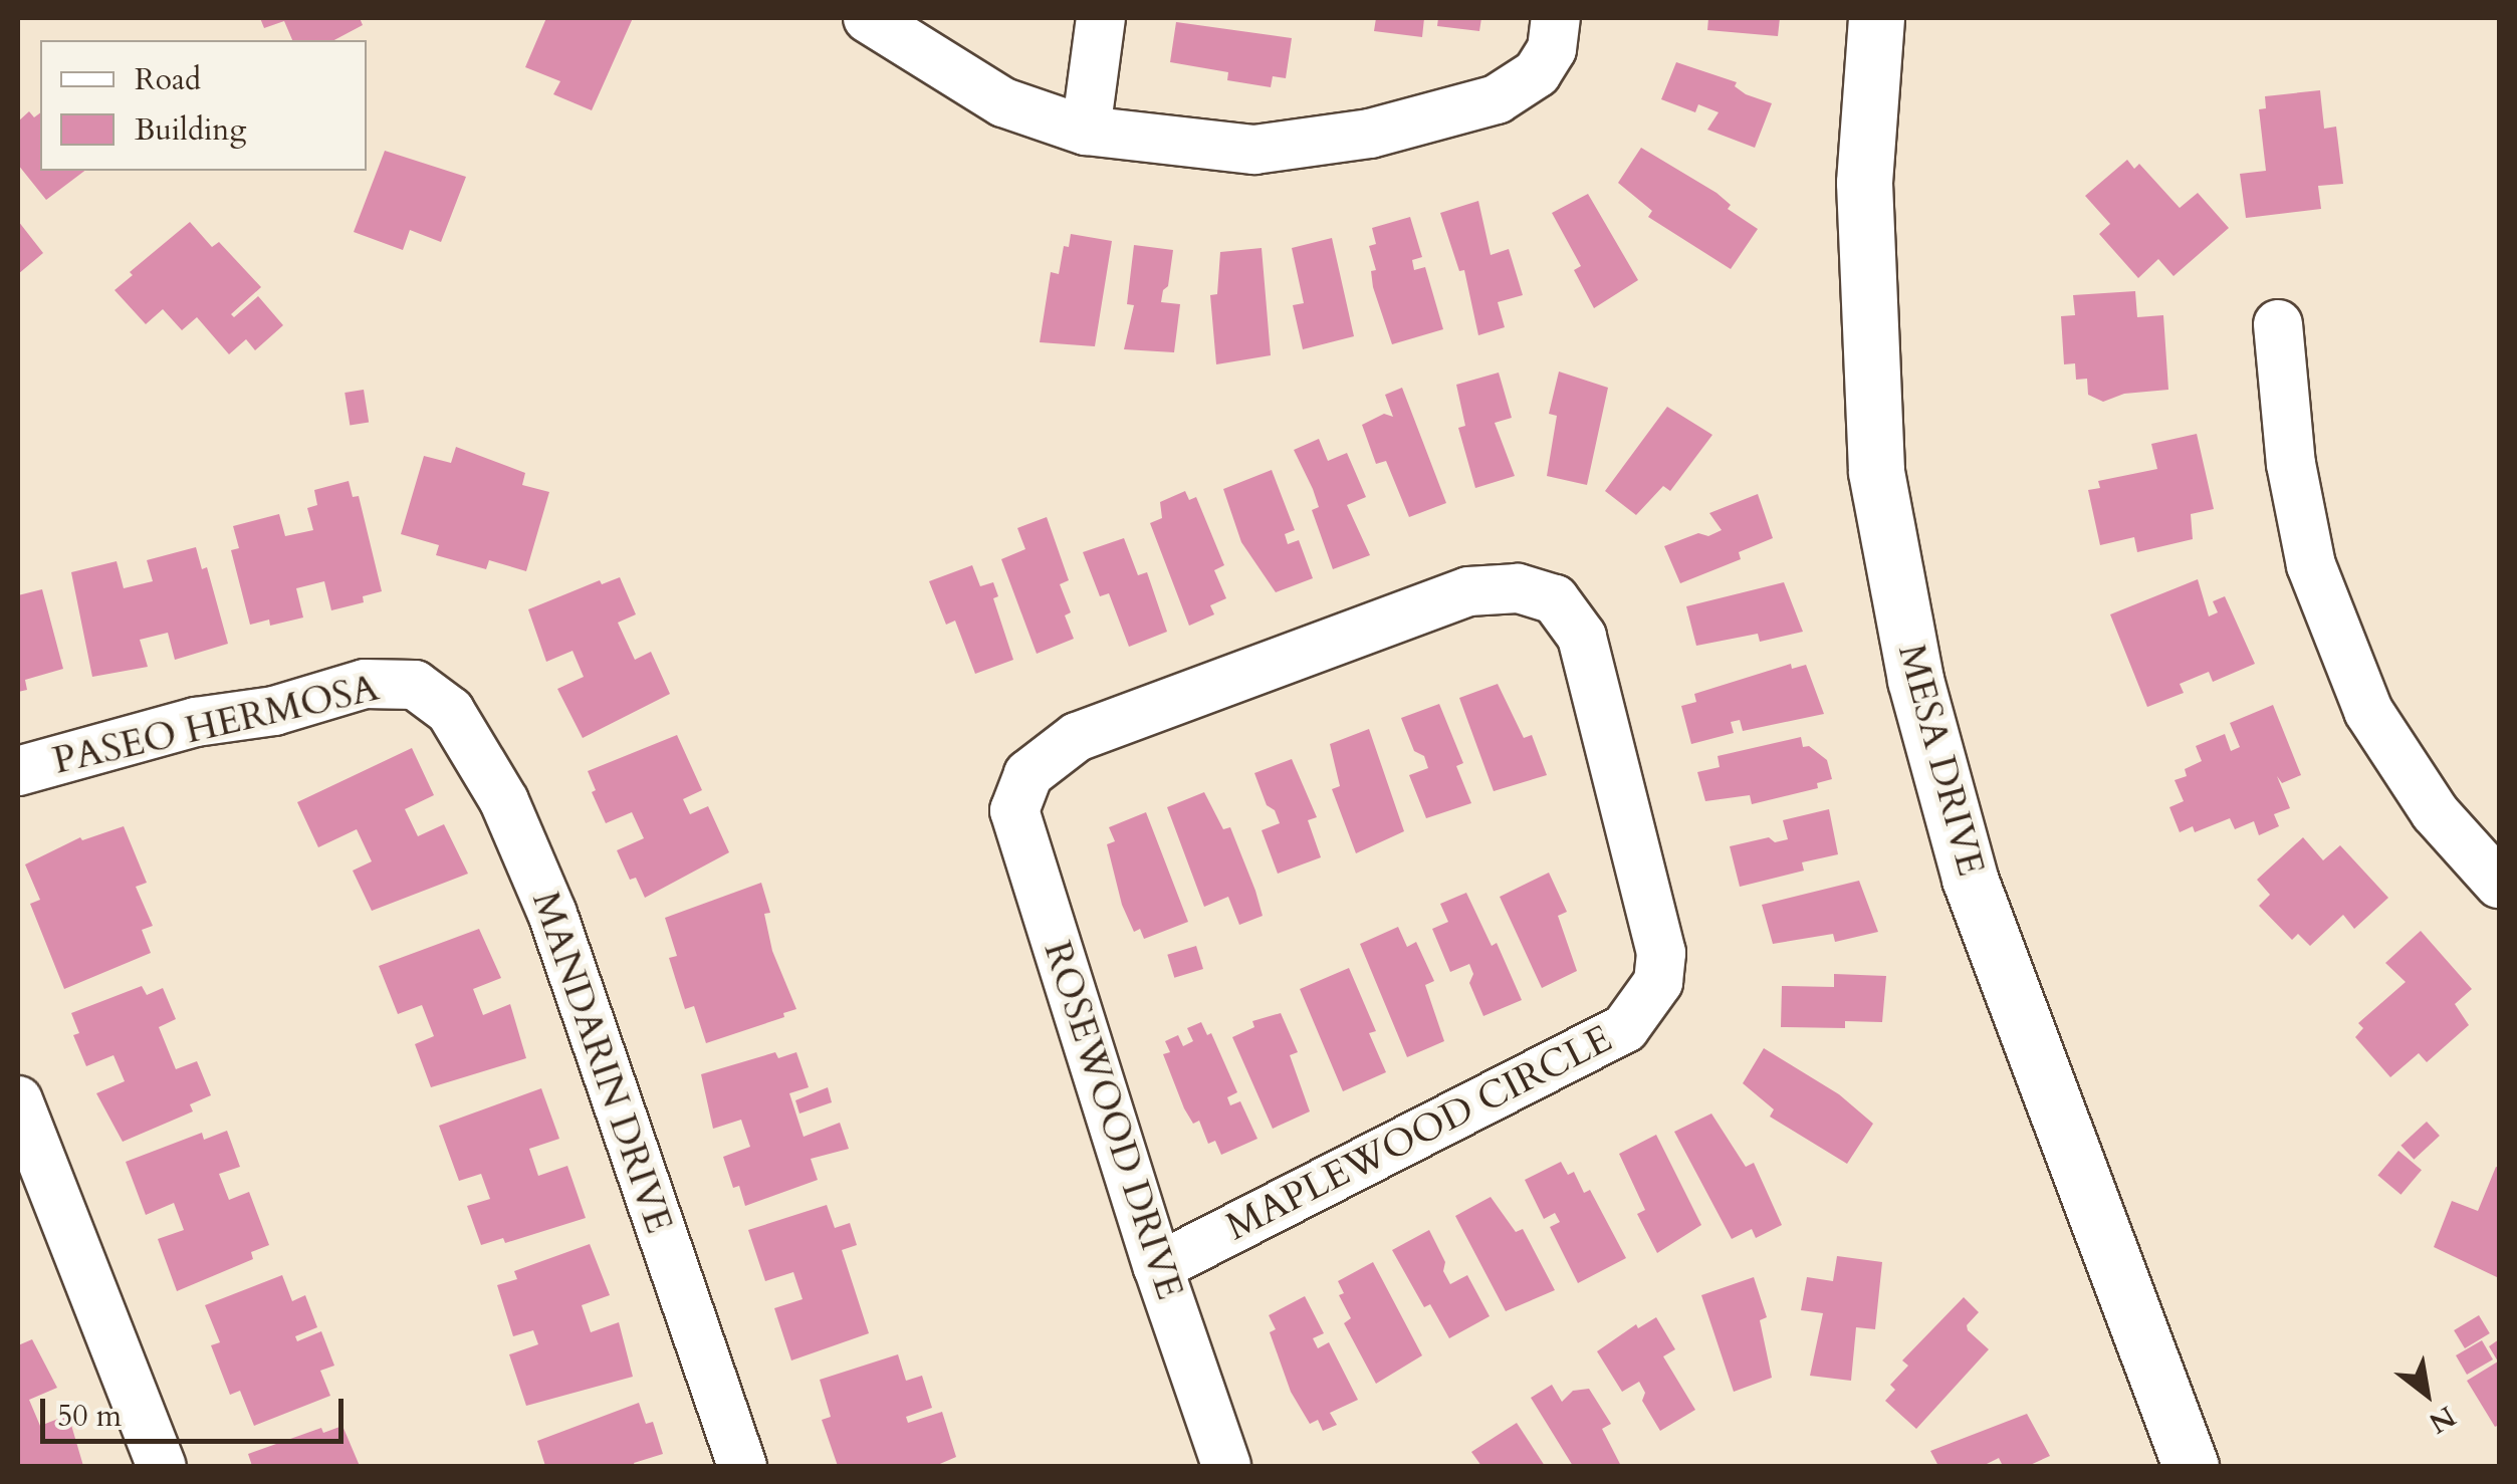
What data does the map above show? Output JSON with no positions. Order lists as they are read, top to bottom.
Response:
{
  "streets": {
    "main road": ["MESA DRIVE"],
    "street": [
      "PASEO HERMOSA",
      "MANDARIN DRIVE",
      "ROSEWOOD DRIVE",
      "MAPLEWOOD CIRCLE"
    ]
  },
  "crossings": [
    ["PASEO HERMOSA", "MANDARIN DRIVE"],
    ["ROSEWOOD DRIVE", "MAPLEWOOD CIRCLE"]
  ],
  "legend": ["Road", "Building"],
  "scale_bar": "50 m",
  "north": "bottom right"
}
